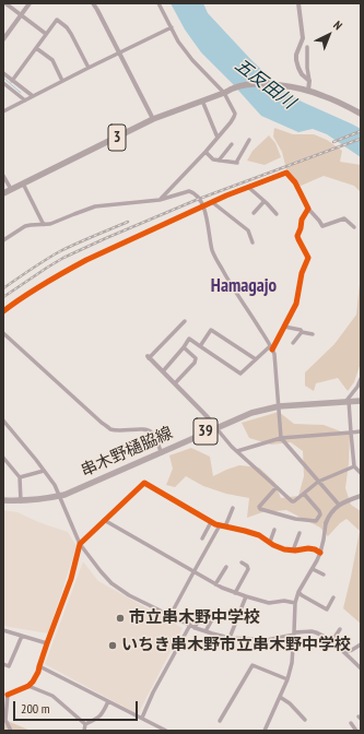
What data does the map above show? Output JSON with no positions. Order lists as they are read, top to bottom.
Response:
{
  "streets": {
    "highway": ["3"],
    "main road": ["39", "串木野樋脇線"]
  },
  "districts": ["Hamagajo"],
  "water": ["五反田川"],
  "places": ["市立串木野中学校", "いちき串木野市立串木野中学校"],
  "scale_bar": "200 m",
  "north": "top right"
}
